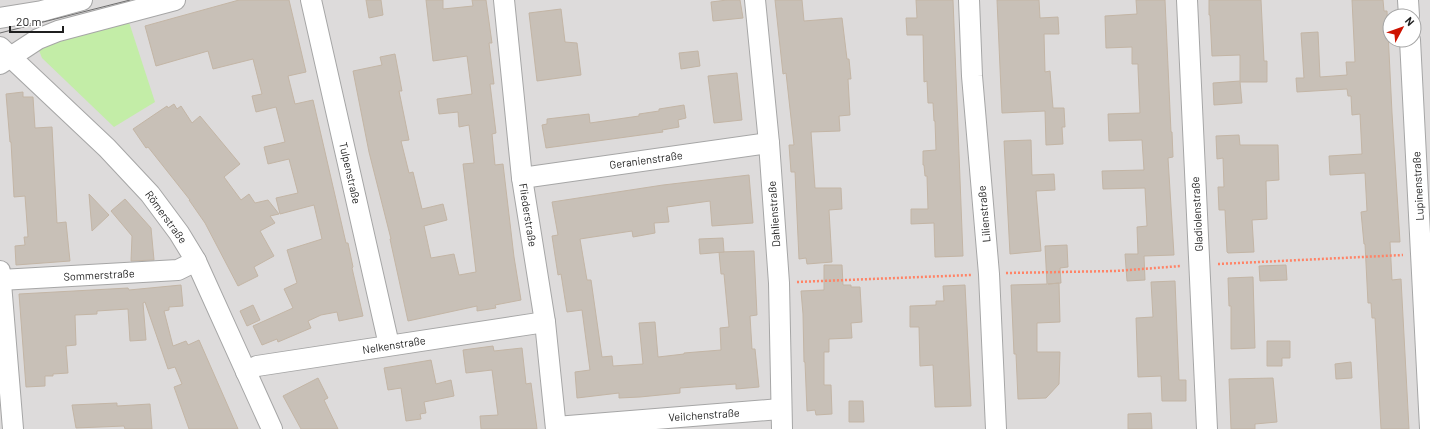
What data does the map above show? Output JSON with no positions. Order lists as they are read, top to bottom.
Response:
{
  "streets": {
    "street": [
      "Geranienstraße",
      "Tulpenstraße",
      "Lupinenstraße",
      "Dahlienstraße",
      "Lilienstraße",
      "Gladiolenstraße",
      "Fliederstraße",
      "Römerstraße",
      "Sommerstraße",
      "Nelkenstraße",
      "Veilchenstraße"
    ]
  },
  "crossings": [
    ["Geranienstraße", "Dahlienstraße"],
    ["Geranienstraße", "Fliederstraße"],
    ["Tulpenstraße", "Nelkenstraße"],
    ["Dahlienstraße", "Veilchenstraße"],
    ["Fliederstraße", "Nelkenstraße"],
    ["Fliederstraße", "Veilchenstraße"],
    ["Römerstraße", "Sommerstraße"],
    ["Römerstraße", "Nelkenstraße"]
  ],
  "scale_bar": "20 m",
  "north": "top right"
}
